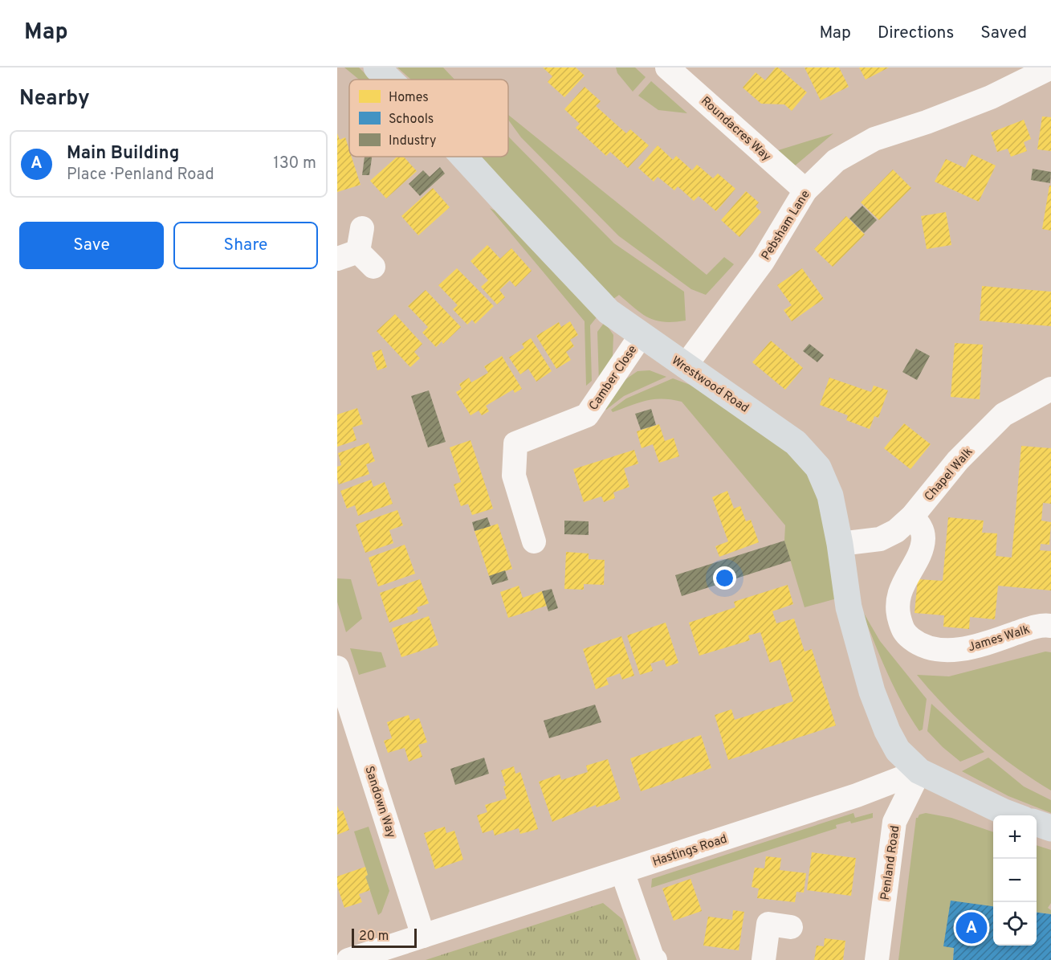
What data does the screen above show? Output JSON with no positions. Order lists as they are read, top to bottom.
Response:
{
  "streets": {
    "main road": ["Wrestwood Road"],
    "street": [
      "Roundacres Way",
      "Pebsham Lane",
      "Camber Close",
      "Chapel Walk",
      "James Walk",
      "Sandown Way",
      "Hastings Road",
      "Penland Road"
    ]
  },
  "crossings": [
    ["Roundacres Way", "Pebsham Lane"],
    ["Pebsham Lane", "Wrestwood Road"],
    ["Camber Close", "Wrestwood Road"],
    ["Wrestwood Road", "Chapel Walk"],
    ["Wrestwood Road", "Hastings Road"],
    ["Wrestwood Road", "Penland Road"],
    ["Chapel Walk", "James Walk"],
    ["Sandown Way", "Hastings Road"],
    ["Hastings Road", "Penland Road"]
  ],
  "legend": ["Homes", "Schools", "Industry"],
  "scale_bar": "20 m",
  "page": {
    "header": "Map",
    "nav": ["Map", "Directions", "Saved"],
    "heading": "Nearby",
    "list": [
      {
        "mark": "A",
        "name": "Main Building",
        "note": "Place · Penland Road",
        "value": "130 m"
      }
    ],
    "buttons": ["Save", "Share"],
    "map_buttons": ["+", "−"],
    "pins": "A",
    "scale": "20 m"
  }
}
